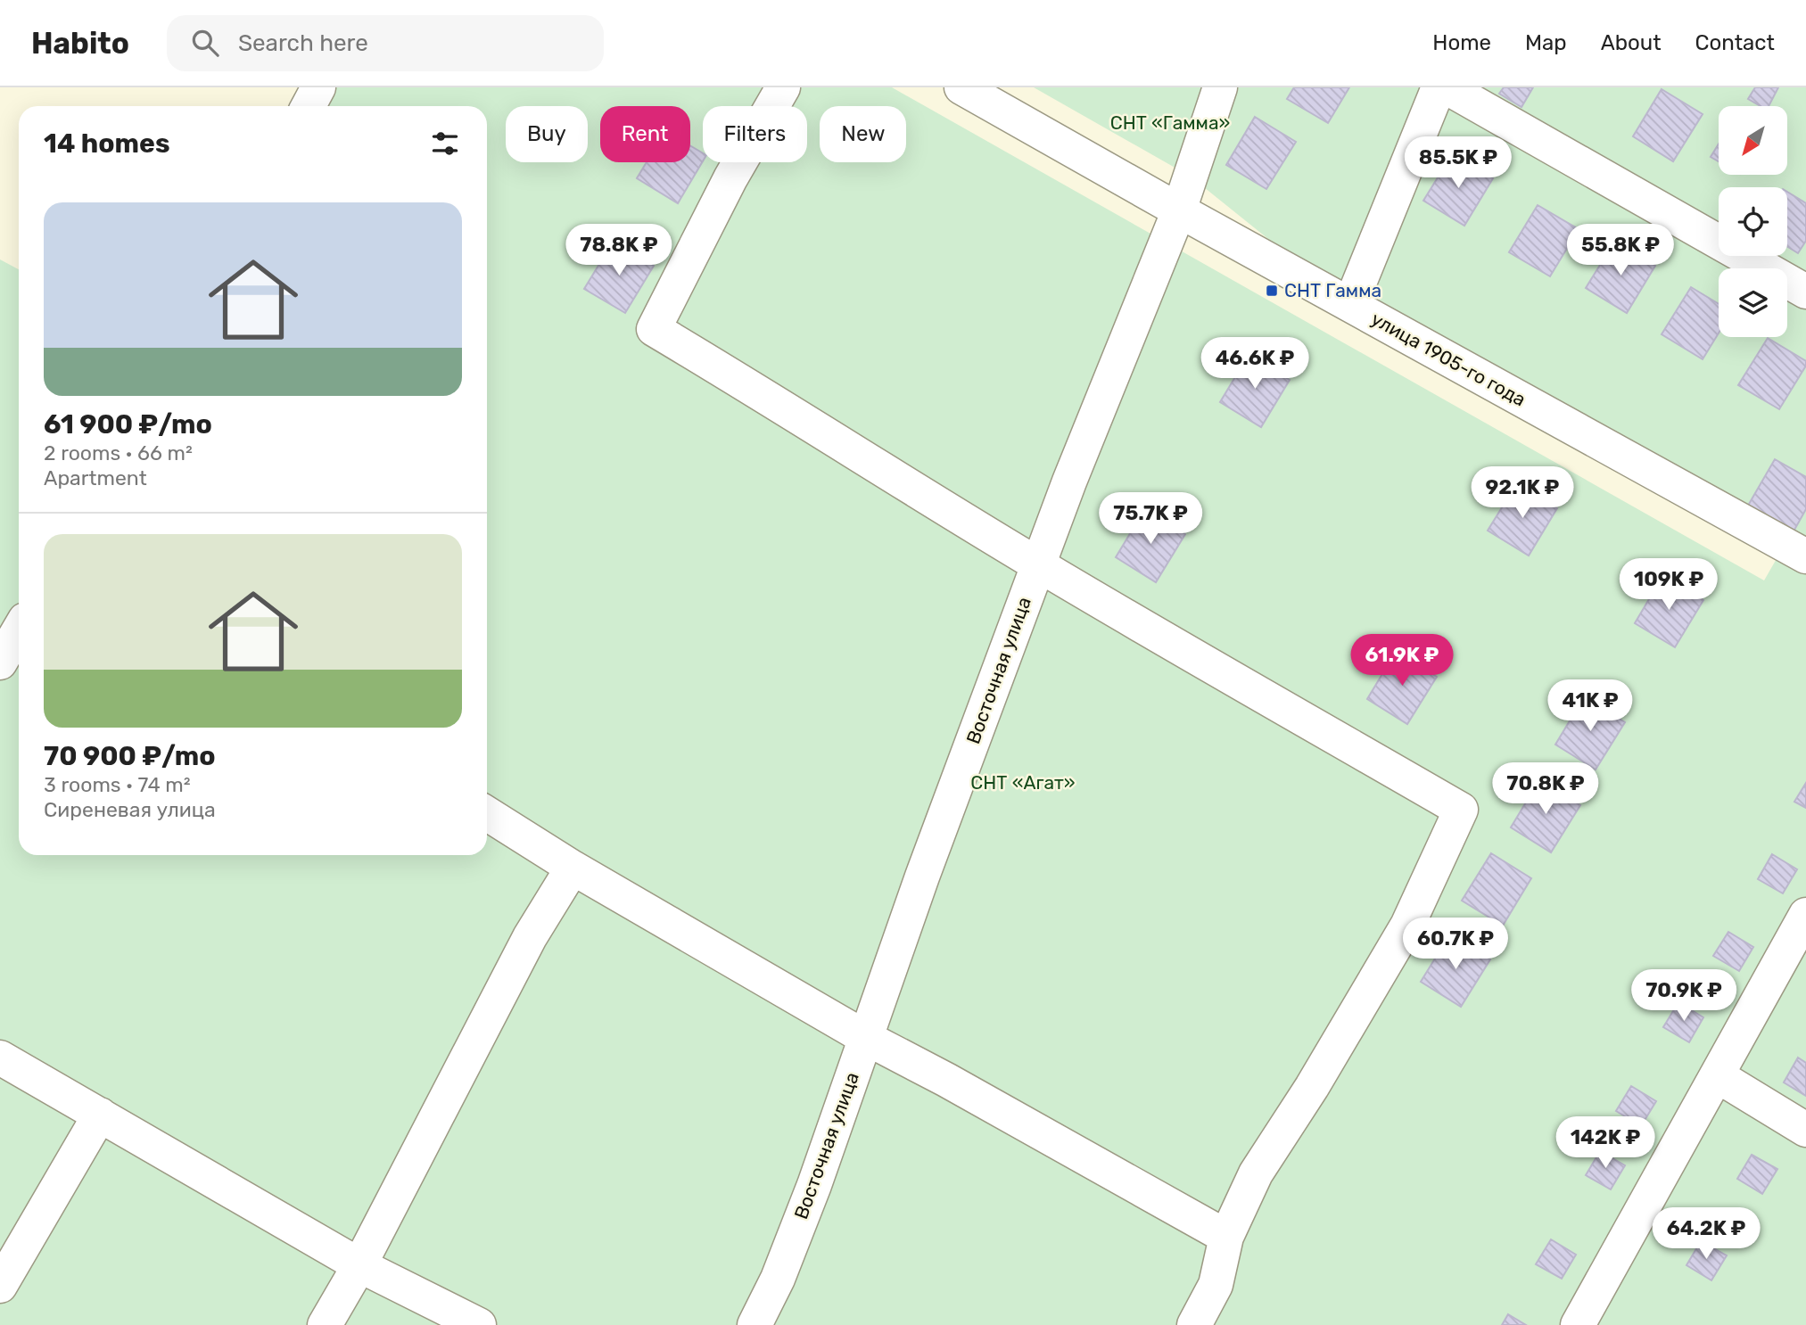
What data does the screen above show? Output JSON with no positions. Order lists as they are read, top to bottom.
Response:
{
  "streets": {
    "street": ["улица 1905-го года", "Восточная улица"]
  },
  "crossings": [
    ["улица 1905-го года", "Восточная улица"]
  ],
  "parks": ["СНТ «Гамма»", "СНТ «Агат»"],
  "places": {
    "transit": ["СНТ Гамма"]
  },
  "north": "bottom left",
  "page": {
    "header": "Habito",
    "search": "Search here",
    "nav": [
      "Home",
      "Map",
      "About",
      "Contact"
    ],
    "chip": [
      "Buy",
      "Rent",
      "Filters",
      "New"
    ],
    "heading": "14 homes",
    "price": [
      "85.5K ₽",
      "78.8K ₽",
      "55.8K ₽",
      "46.6K ₽",
      "92.1K ₽",
      "75.7K ₽",
      "109K ₽",
      "61.9K ₽",
      "41K ₽",
      "70.8K ₽",
      "60.7K ₽",
      "70.9K ₽",
      "142K ₽",
      "64.2K ₽"
    ],
    "list": [
      {
        "name": "61 900 ₽/mo",
        "note": "2 rooms · 66 m² · Apartment"
      },
      {
        "name": "70 900 ₽/mo",
        "note": "3 rooms · 74 m² · Сиреневая улица"
      }
    ]
  }
}
